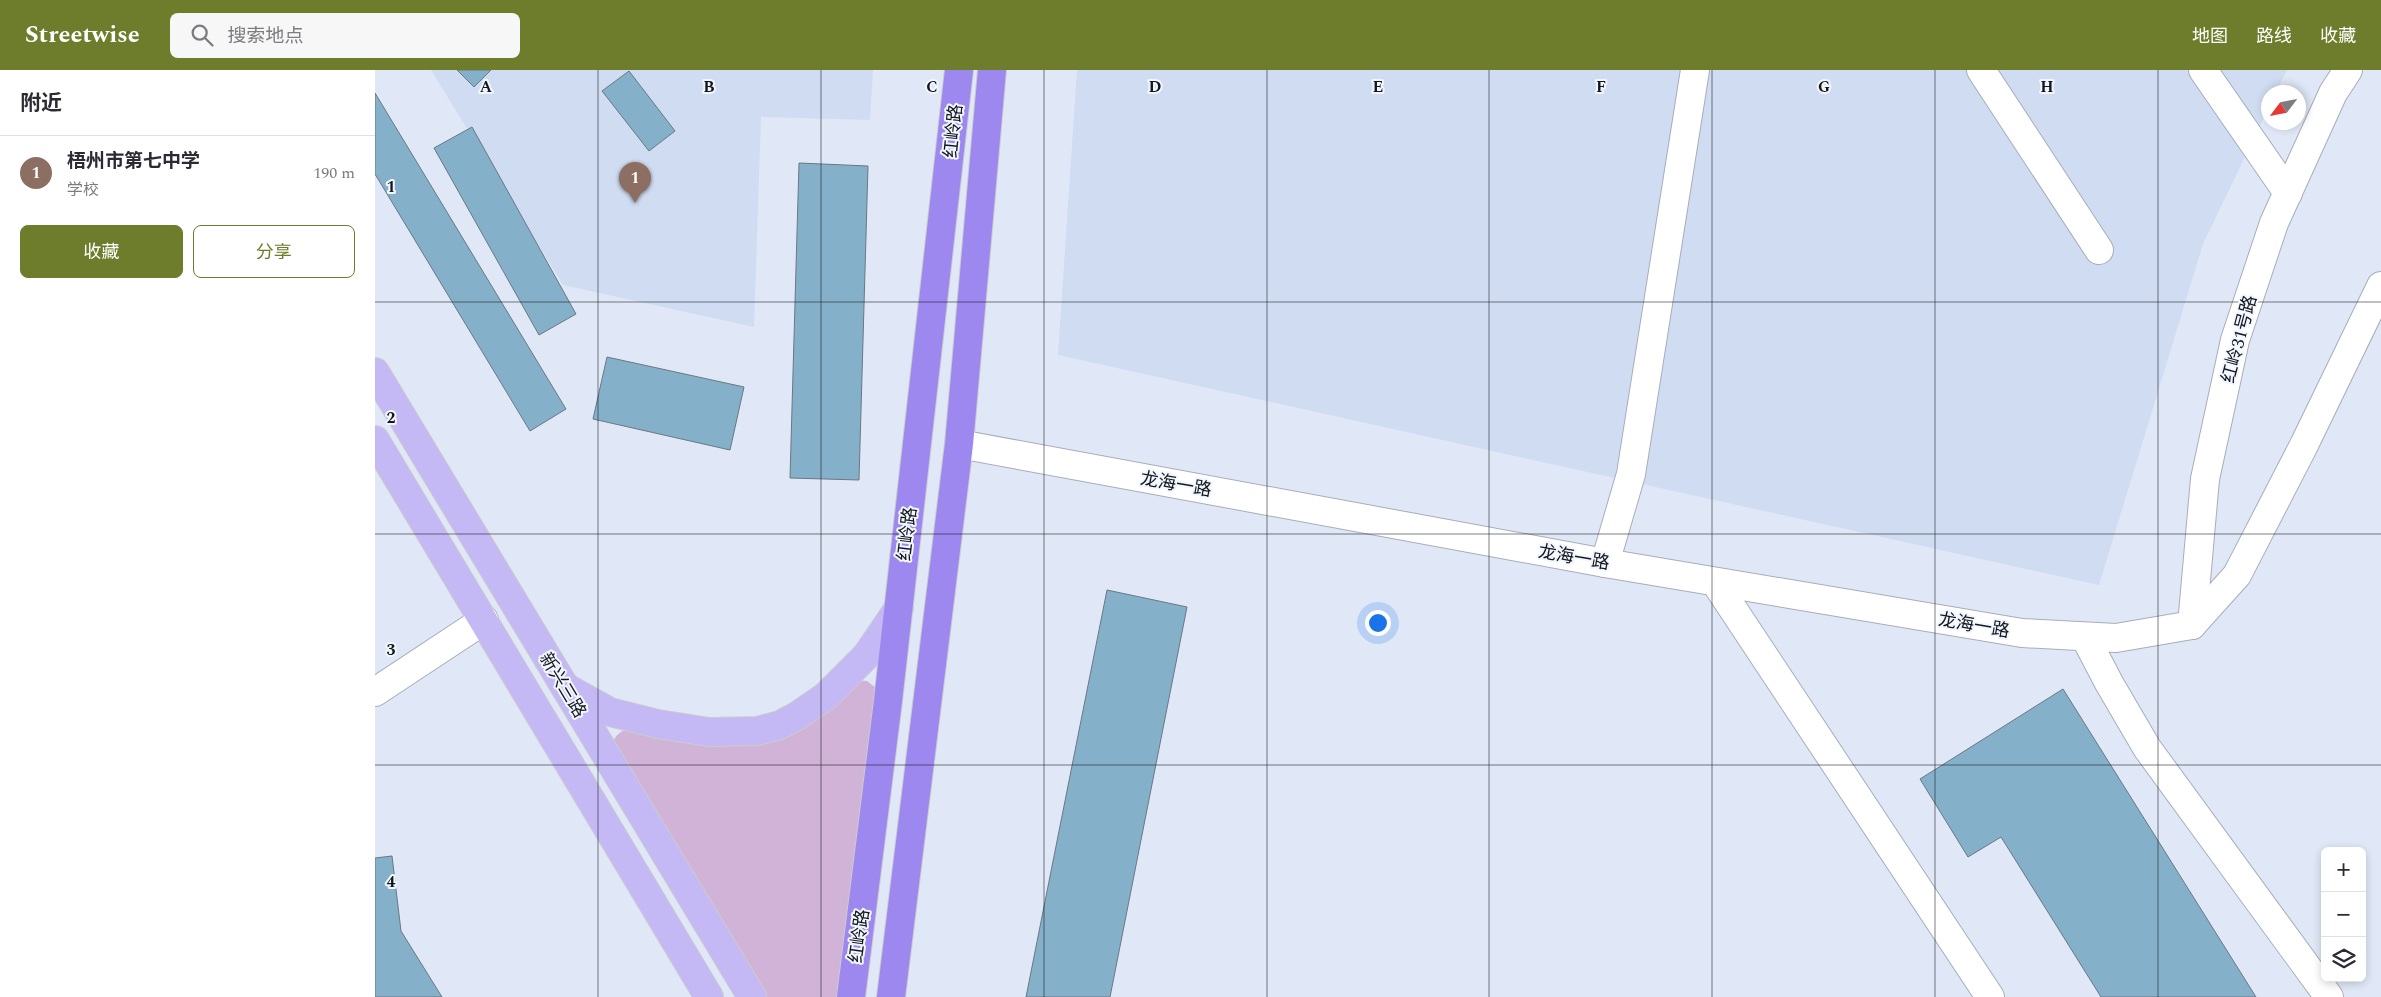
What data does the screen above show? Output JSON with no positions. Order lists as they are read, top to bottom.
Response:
{
  "streets": {
    "highway": ["红岭路"],
    "main road": ["新兴三路"],
    "street": ["红岭31号路", "龙海一路"]
  },
  "crossings": [
    ["红岭路", "龙海一路"],
    ["红岭31号路", "龙海一路"]
  ],
  "north": "bottom left",
  "page": {
    "header": "Streetwise",
    "search": "搜索地点",
    "nav": ["地图", "路线", "收藏"],
    "heading": "附近",
    "list": [
      {
        "mark": "1",
        "name": "梧州市第七中学",
        "note": "学校",
        "value": "190 m"
      }
    ],
    "pins": "1",
    "buttons": ["收藏", "分享"],
    "map_buttons": ["+", "−"]
  },
  "grid": {
    "columns": [
      "A",
      "B",
      "C",
      "D",
      "E",
      "F",
      "G",
      "H"
    ],
    "rows": [
      "1",
      "2",
      "3",
      "4"
    ]
  }
}
